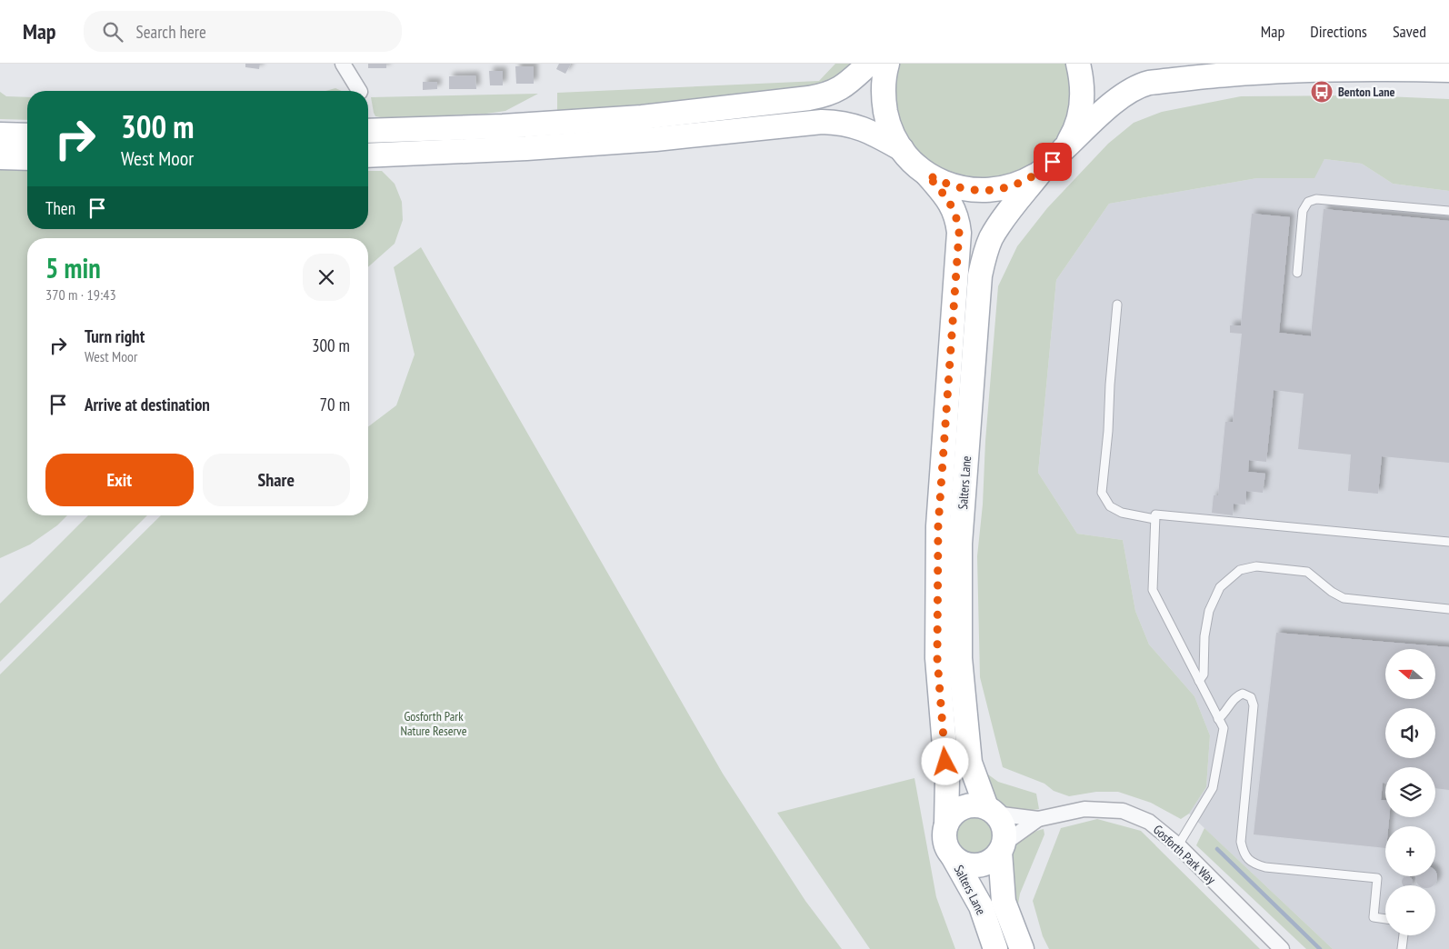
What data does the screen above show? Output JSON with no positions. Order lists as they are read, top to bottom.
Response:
{
  "streets": {
    "main road": ["Salters Lane"],
    "street": ["Gosforth Park Way"]
  },
  "crossings": [
    ["Salters Lane", "Gosforth Park Way"]
  ],
  "parks": ["Gosforth Park Nature Reserve"],
  "places": {
    "bus stop": ["Benton Lane"]
  },
  "north": "left",
  "page": {
    "header": "Map",
    "search": "Search here",
    "nav": ["Map", "Directions", "Saved"],
    "turn": ["300 m", "West Moor"],
    "then": "Then",
    "heading": ["5 min", "370 m · 19:43"],
    "list": [
      {
        "name": "Turn right",
        "note": "West Moor",
        "value": "300 m"
      },
      {
        "name": "Arrive at destination",
        "value": "70 m"
      }
    ],
    "buttons": ["Exit", "Share"],
    "map_buttons": ["+", "−"]
  }
}
